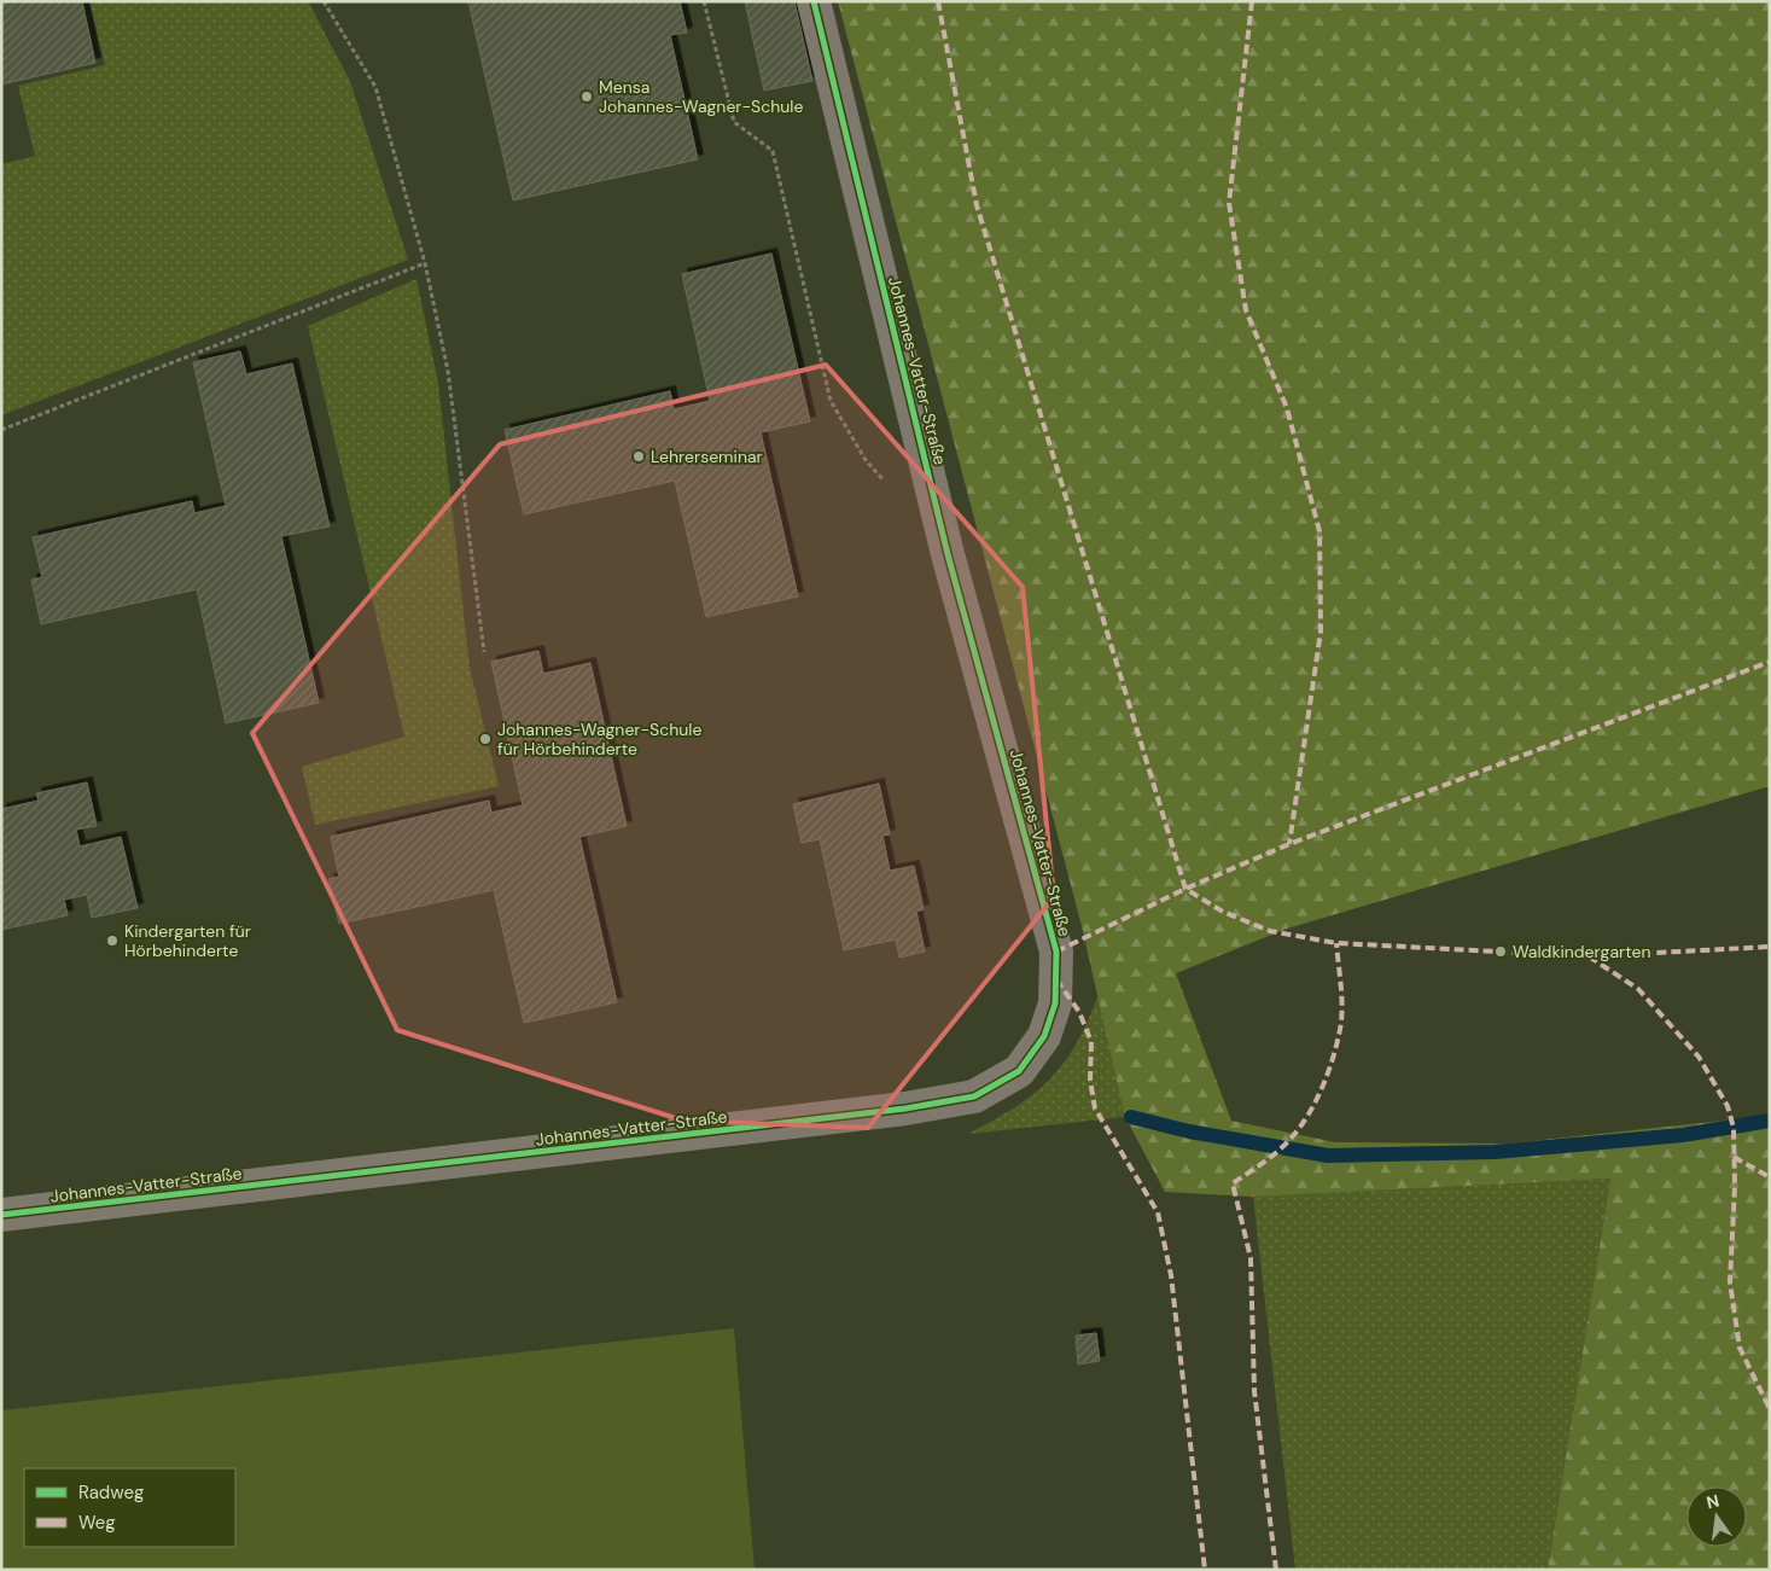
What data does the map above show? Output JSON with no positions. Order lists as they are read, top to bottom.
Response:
{
  "streets": {
    "street": ["Johannes-Vatter-Straße"]
  },
  "places": [
    "Mensa Johannes-Wagner-Schule",
    "Lehrerseminar",
    "Johannes-Wagner-Schule für Hörbehinderte",
    "Kindergarten für Hörbehinderte",
    "Waldkindergarten"
  ],
  "legend": ["Radweg", "Weg"],
  "north": "top"
}
